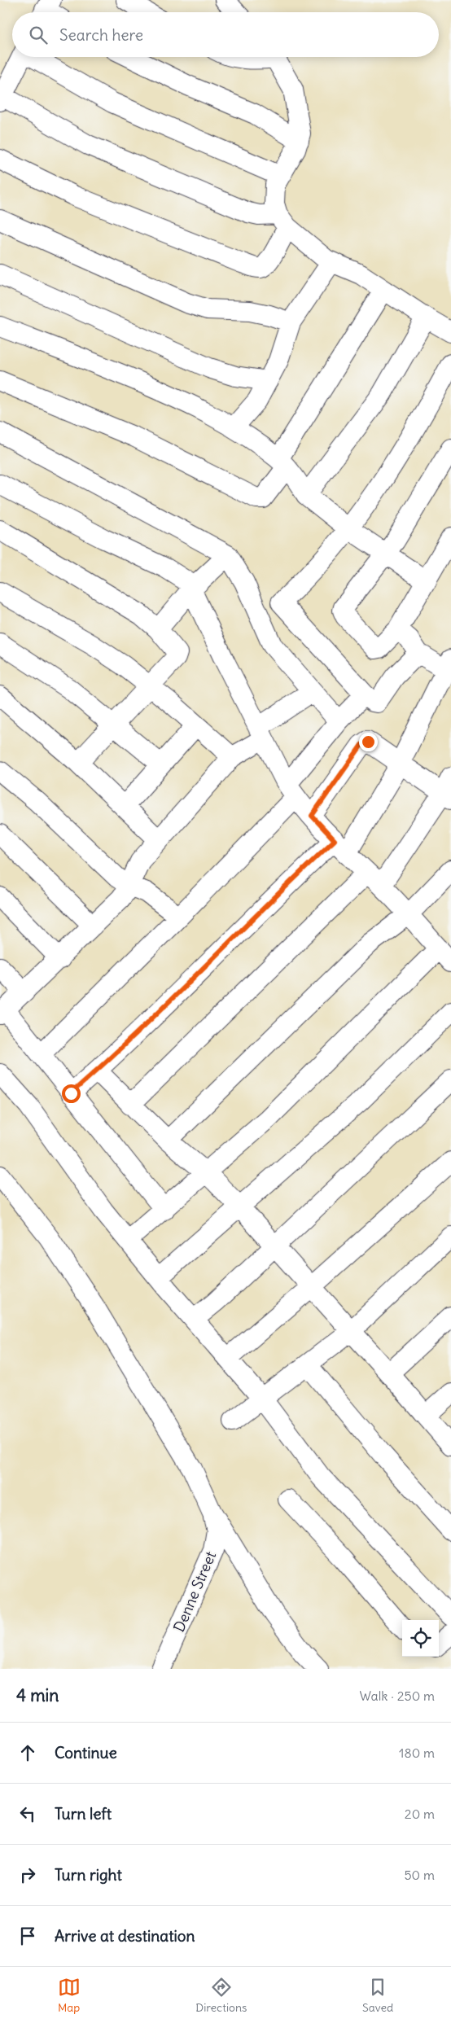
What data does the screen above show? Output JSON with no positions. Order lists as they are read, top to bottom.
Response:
{
  "streets": {
    "street": ["Denne Street"]
  },
  "page": {
    "search": "Search here",
    "heading": ["4 min", "Walk · 250 m"],
    "list": [
      ["Continue", "180 m"],
      ["Turn left", "20 m"],
      ["Turn right", "50 m"],
      "Arrive at destination"
    ],
    "nav": ["Map", "Directions", "Saved"]
  }
}
